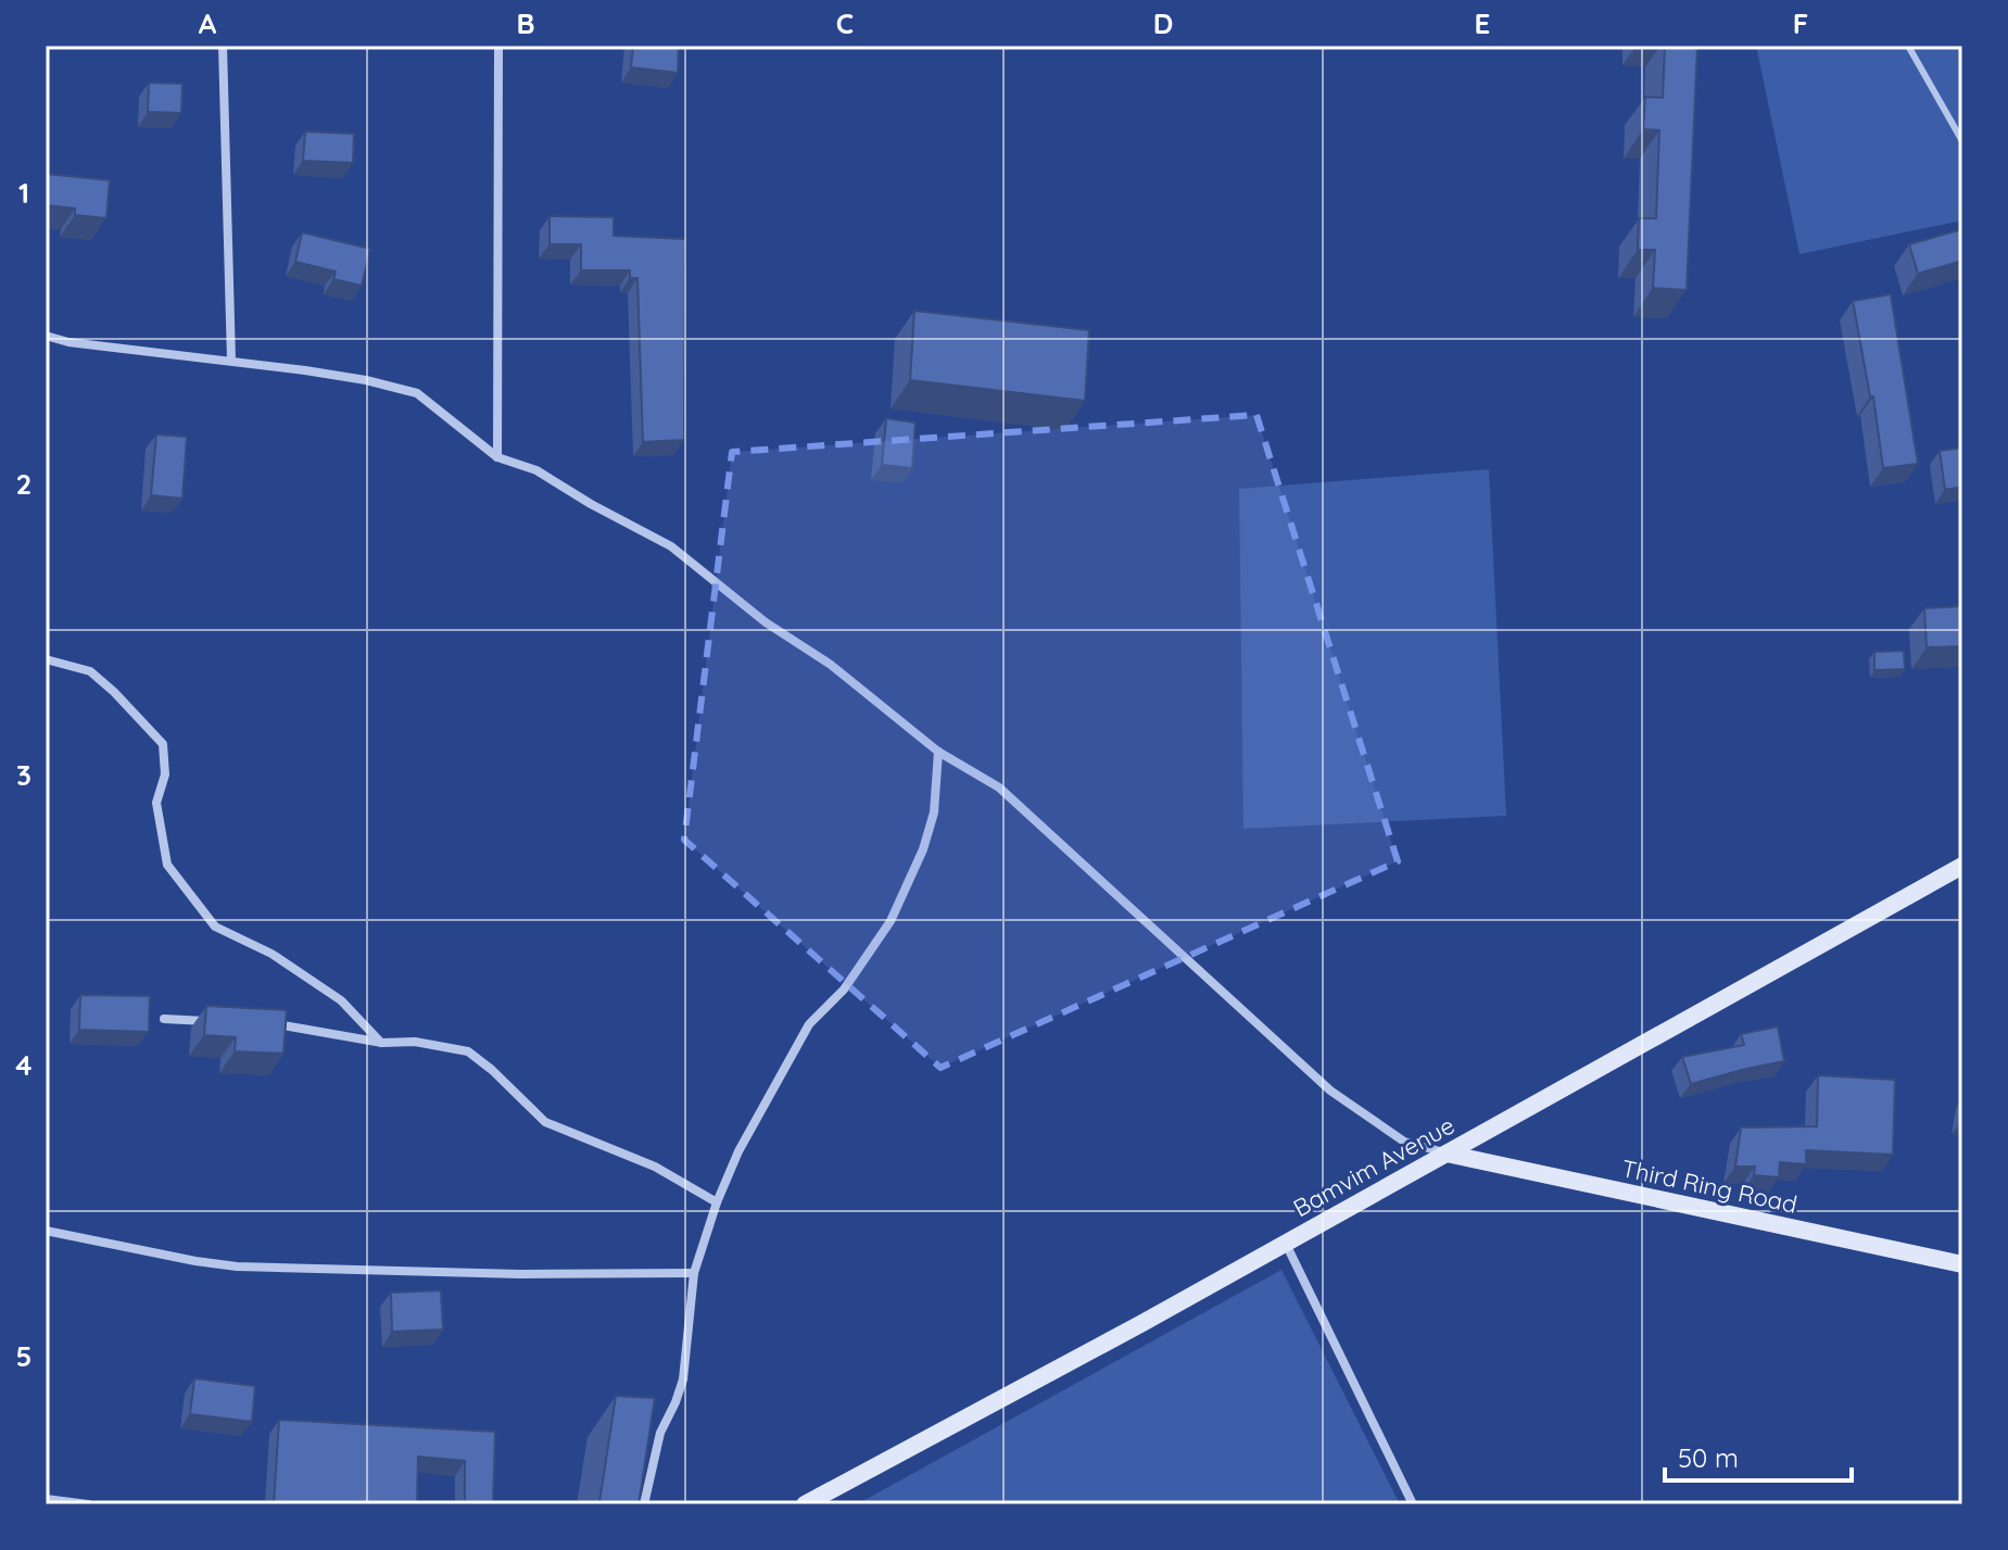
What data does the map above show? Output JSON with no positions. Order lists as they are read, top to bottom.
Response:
{
  "streets": {
    "street": ["Bamvim Avenue", "Third Ring Road"]
  },
  "crossings": [
    ["Bamvim Avenue", "Third Ring Road"]
  ],
  "scale_bar": "50 m",
  "grid": {
    "columns": [
      "A",
      "B",
      "C",
      "D",
      "E",
      "F"
    ],
    "rows": [
      "1",
      "2",
      "3",
      "4",
      "5"
    ]
  }
}
